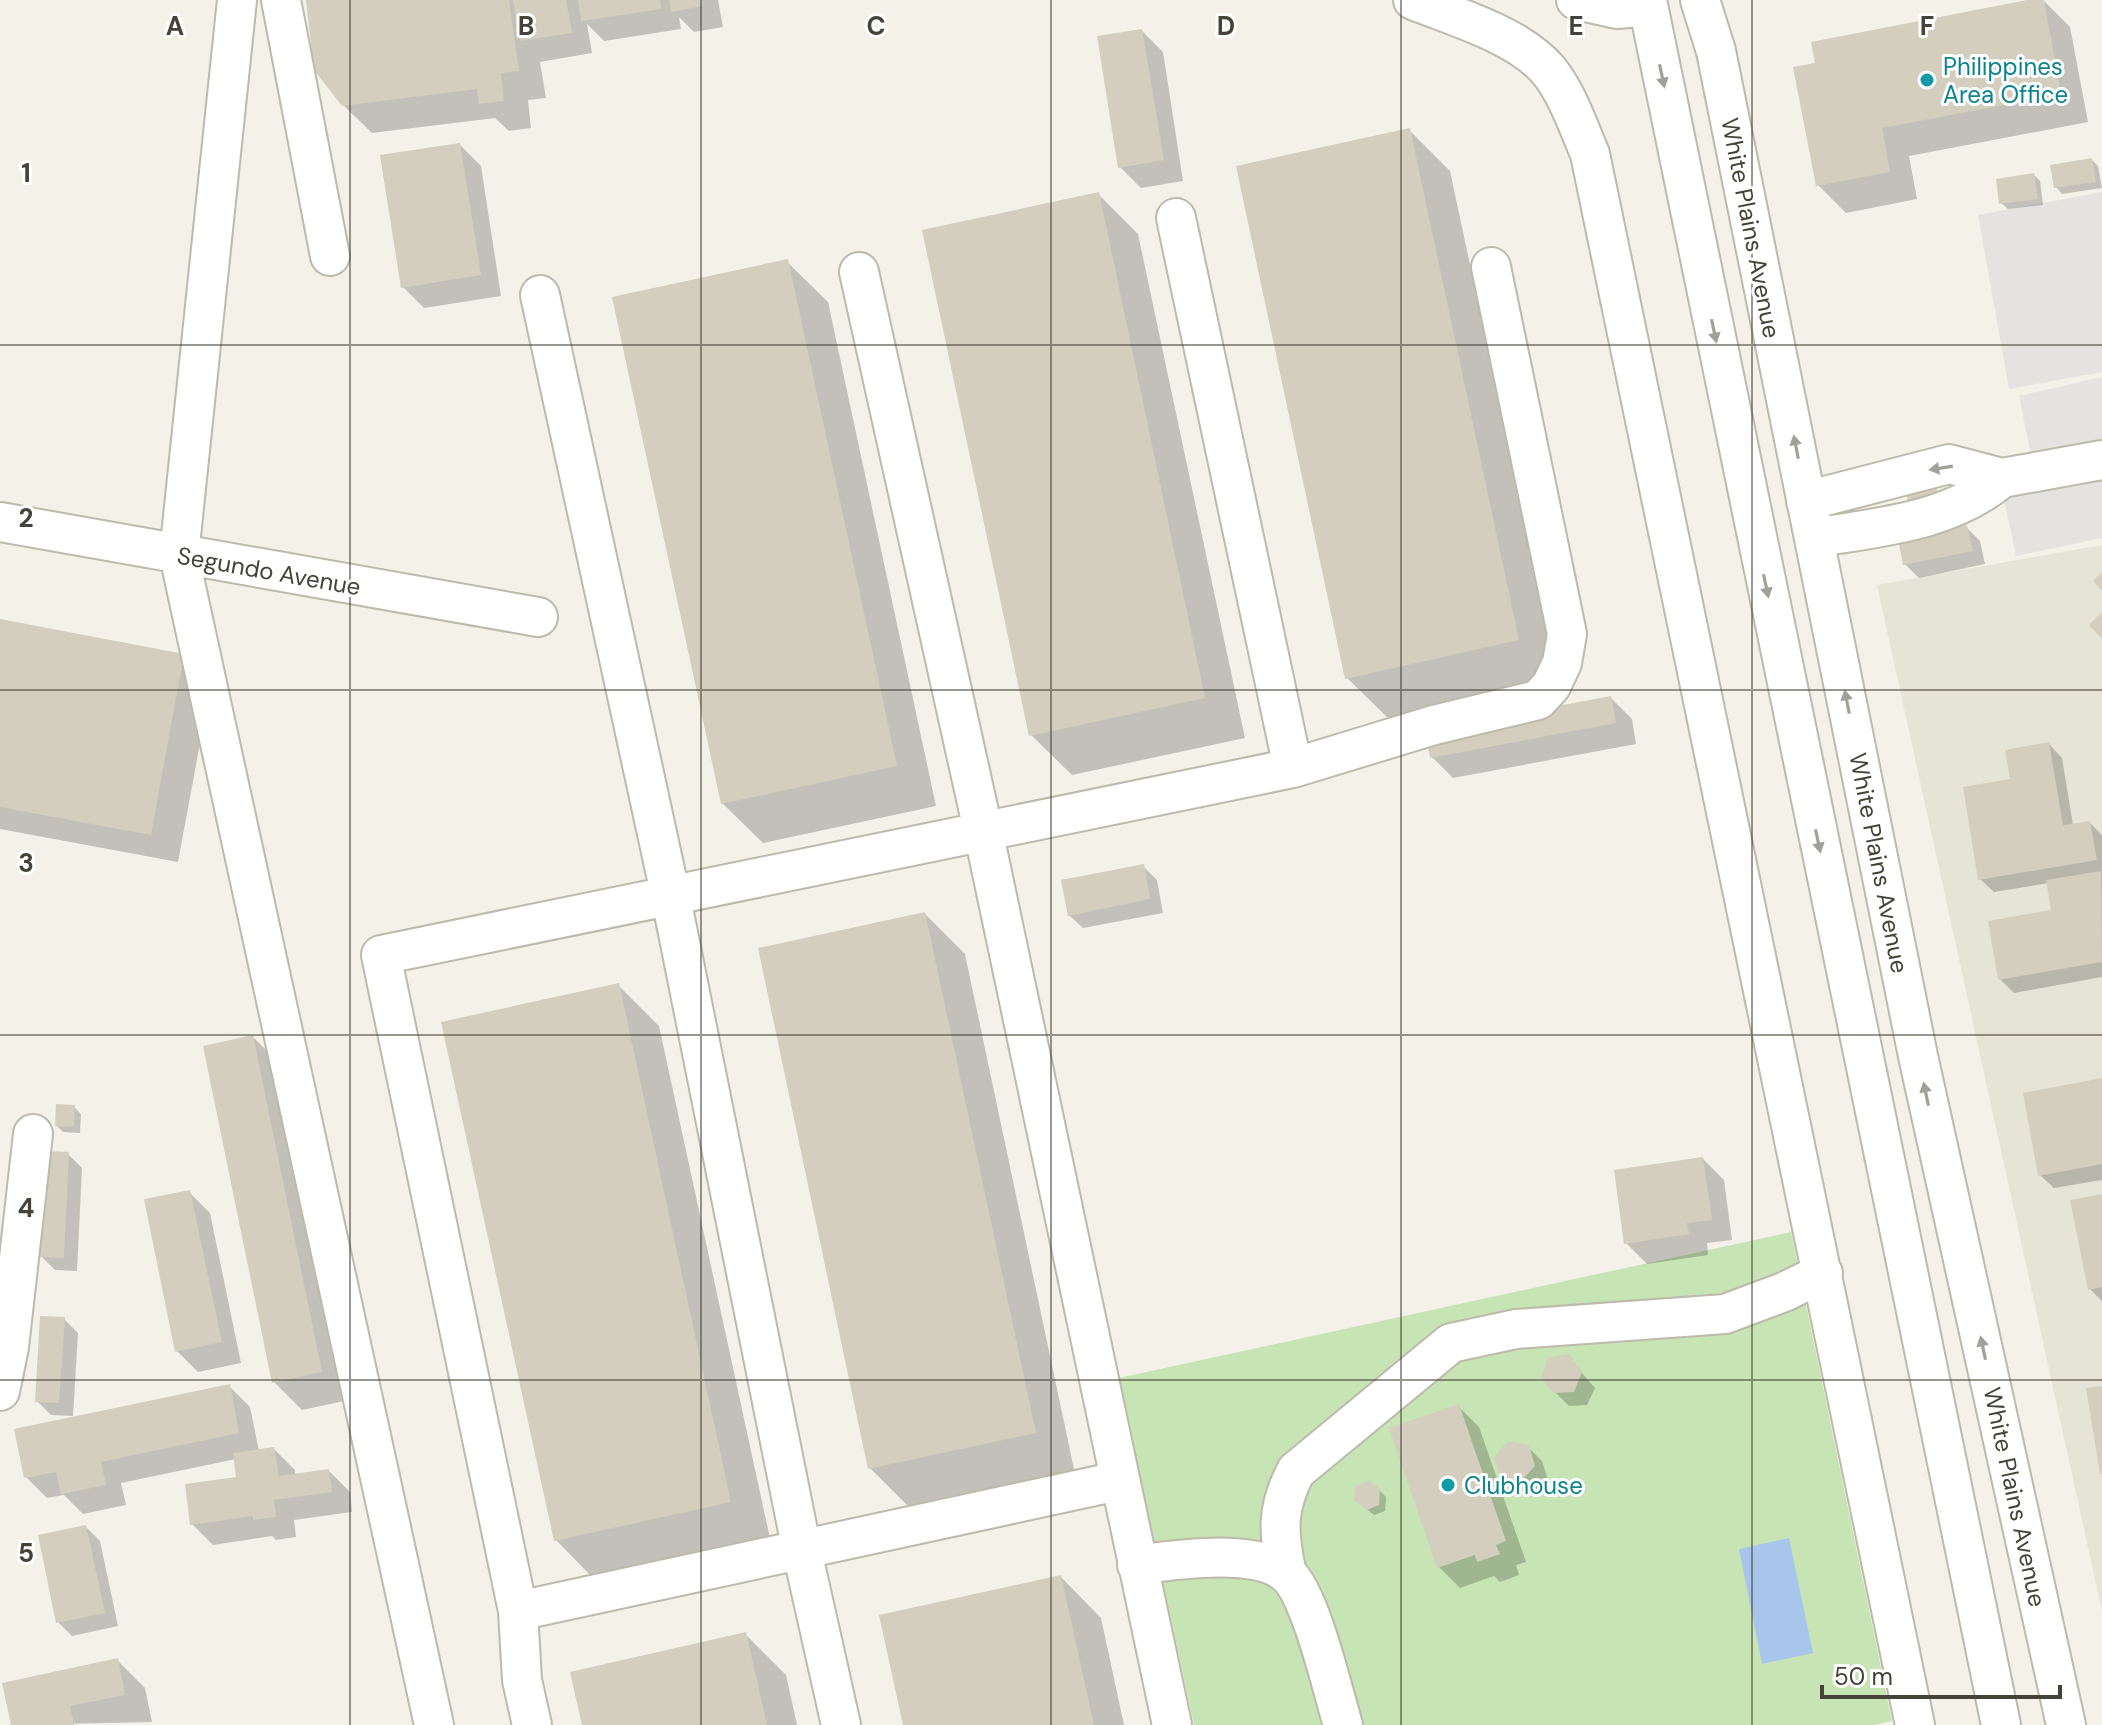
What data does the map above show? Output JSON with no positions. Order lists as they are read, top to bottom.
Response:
{
  "streets": {
    "street": ["White Plains Avenue", "Segundo Avenue"]
  },
  "places": ["Philippines Area Office", "Clubhouse"],
  "scale_bar": "50 m",
  "grid": {
    "columns": [
      "A",
      "B",
      "C",
      "D",
      "E",
      "F"
    ],
    "rows": [
      "1",
      "2",
      "3",
      "4",
      "5"
    ]
  }
}
